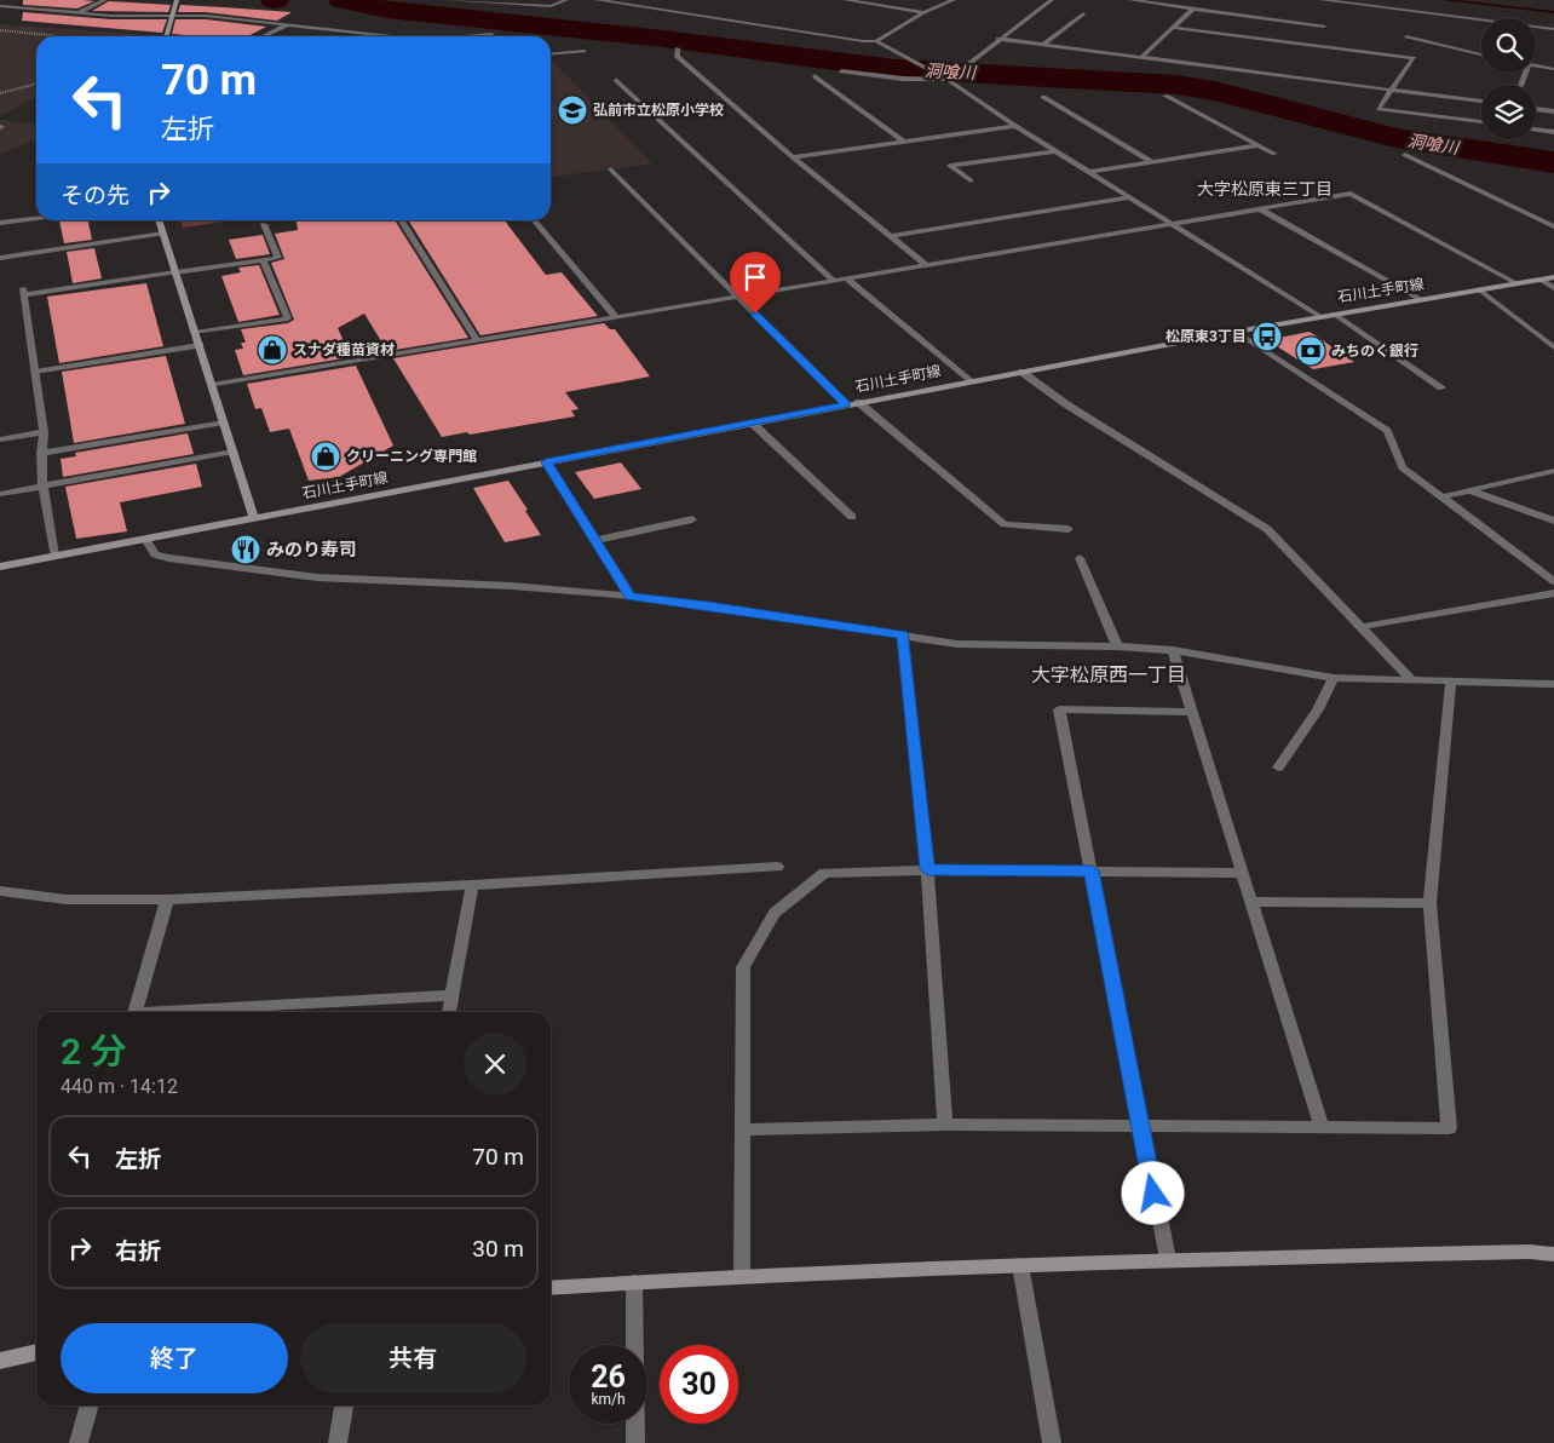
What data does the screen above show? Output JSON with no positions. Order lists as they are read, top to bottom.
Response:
{
  "streets": {
    "main road": ["石川土手町線"]
  },
  "districts": ["大字松原東三丁目", "大字松原西一丁目"],
  "water": ["洞喰川"],
  "places": {
    "school or university": ["弘前市立松原小学校"],
    "bus stop": ["松原東3丁目"],
    "shop": ["スナダ種苗資材", "クリーニング専門館"],
    "bank": ["みちのく銀行"],
    "restaurant": ["みのり寿司"]
  },
  "page": {
    "turn": ["70 m", "左折"],
    "then": "その先",
    "heading": ["2 分", "440 m · 14:12"],
    "list": [
      {
        "name": "左折",
        "value": "70 m"
      },
      {
        "name": "右折",
        "value": "30 m"
      }
    ],
    "buttons": ["終了", "共有"],
    "speed": "26 km/h",
    "limit": "30"
  }
}
